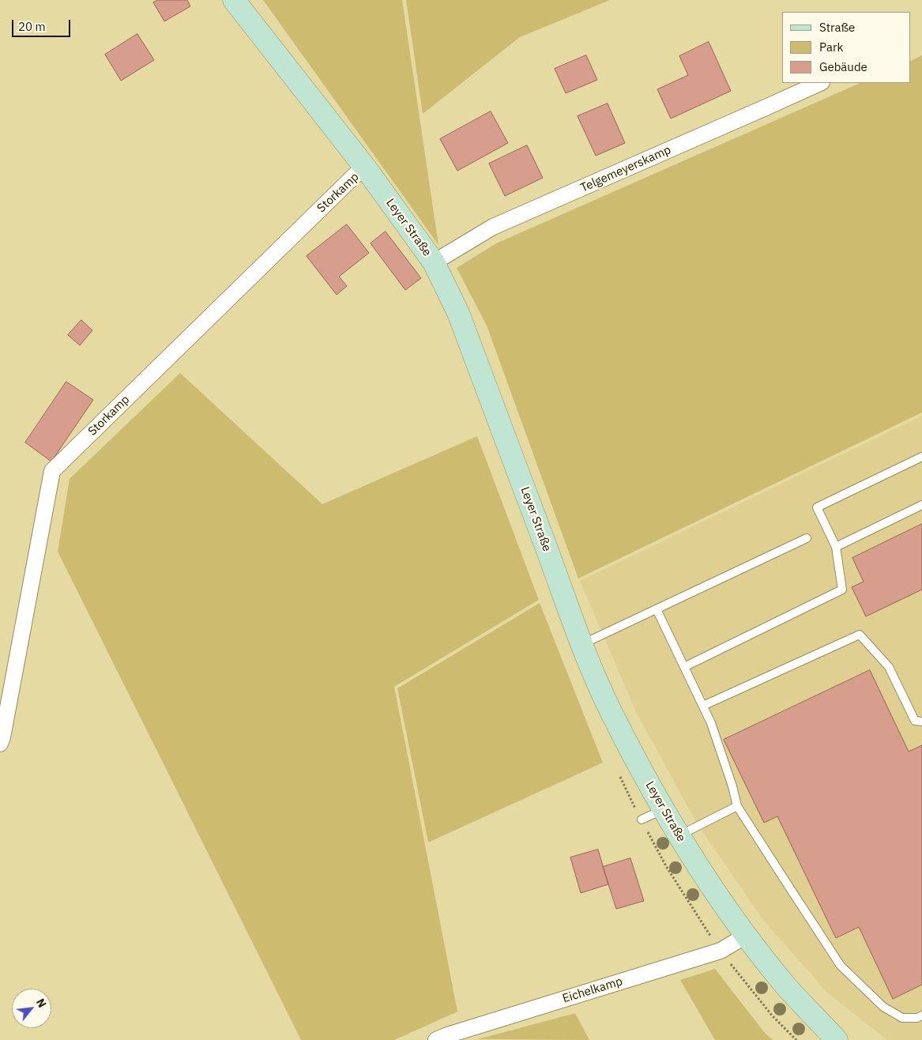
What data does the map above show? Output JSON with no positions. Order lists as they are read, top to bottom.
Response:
{
  "streets": {
    "street": [
      "Telgemeyerskamp",
      "Storkamp",
      "Leyer Straße",
      "Eichelkamp"
    ]
  },
  "crossings": [
    ["Telgemeyerskamp", "Leyer Straße"],
    ["Storkamp", "Leyer Straße"],
    ["Leyer Straße", "Eichelkamp"]
  ],
  "legend": ["Straße", "Park", "Gebäude"],
  "scale_bar": "20 m",
  "north": "top right"
}
